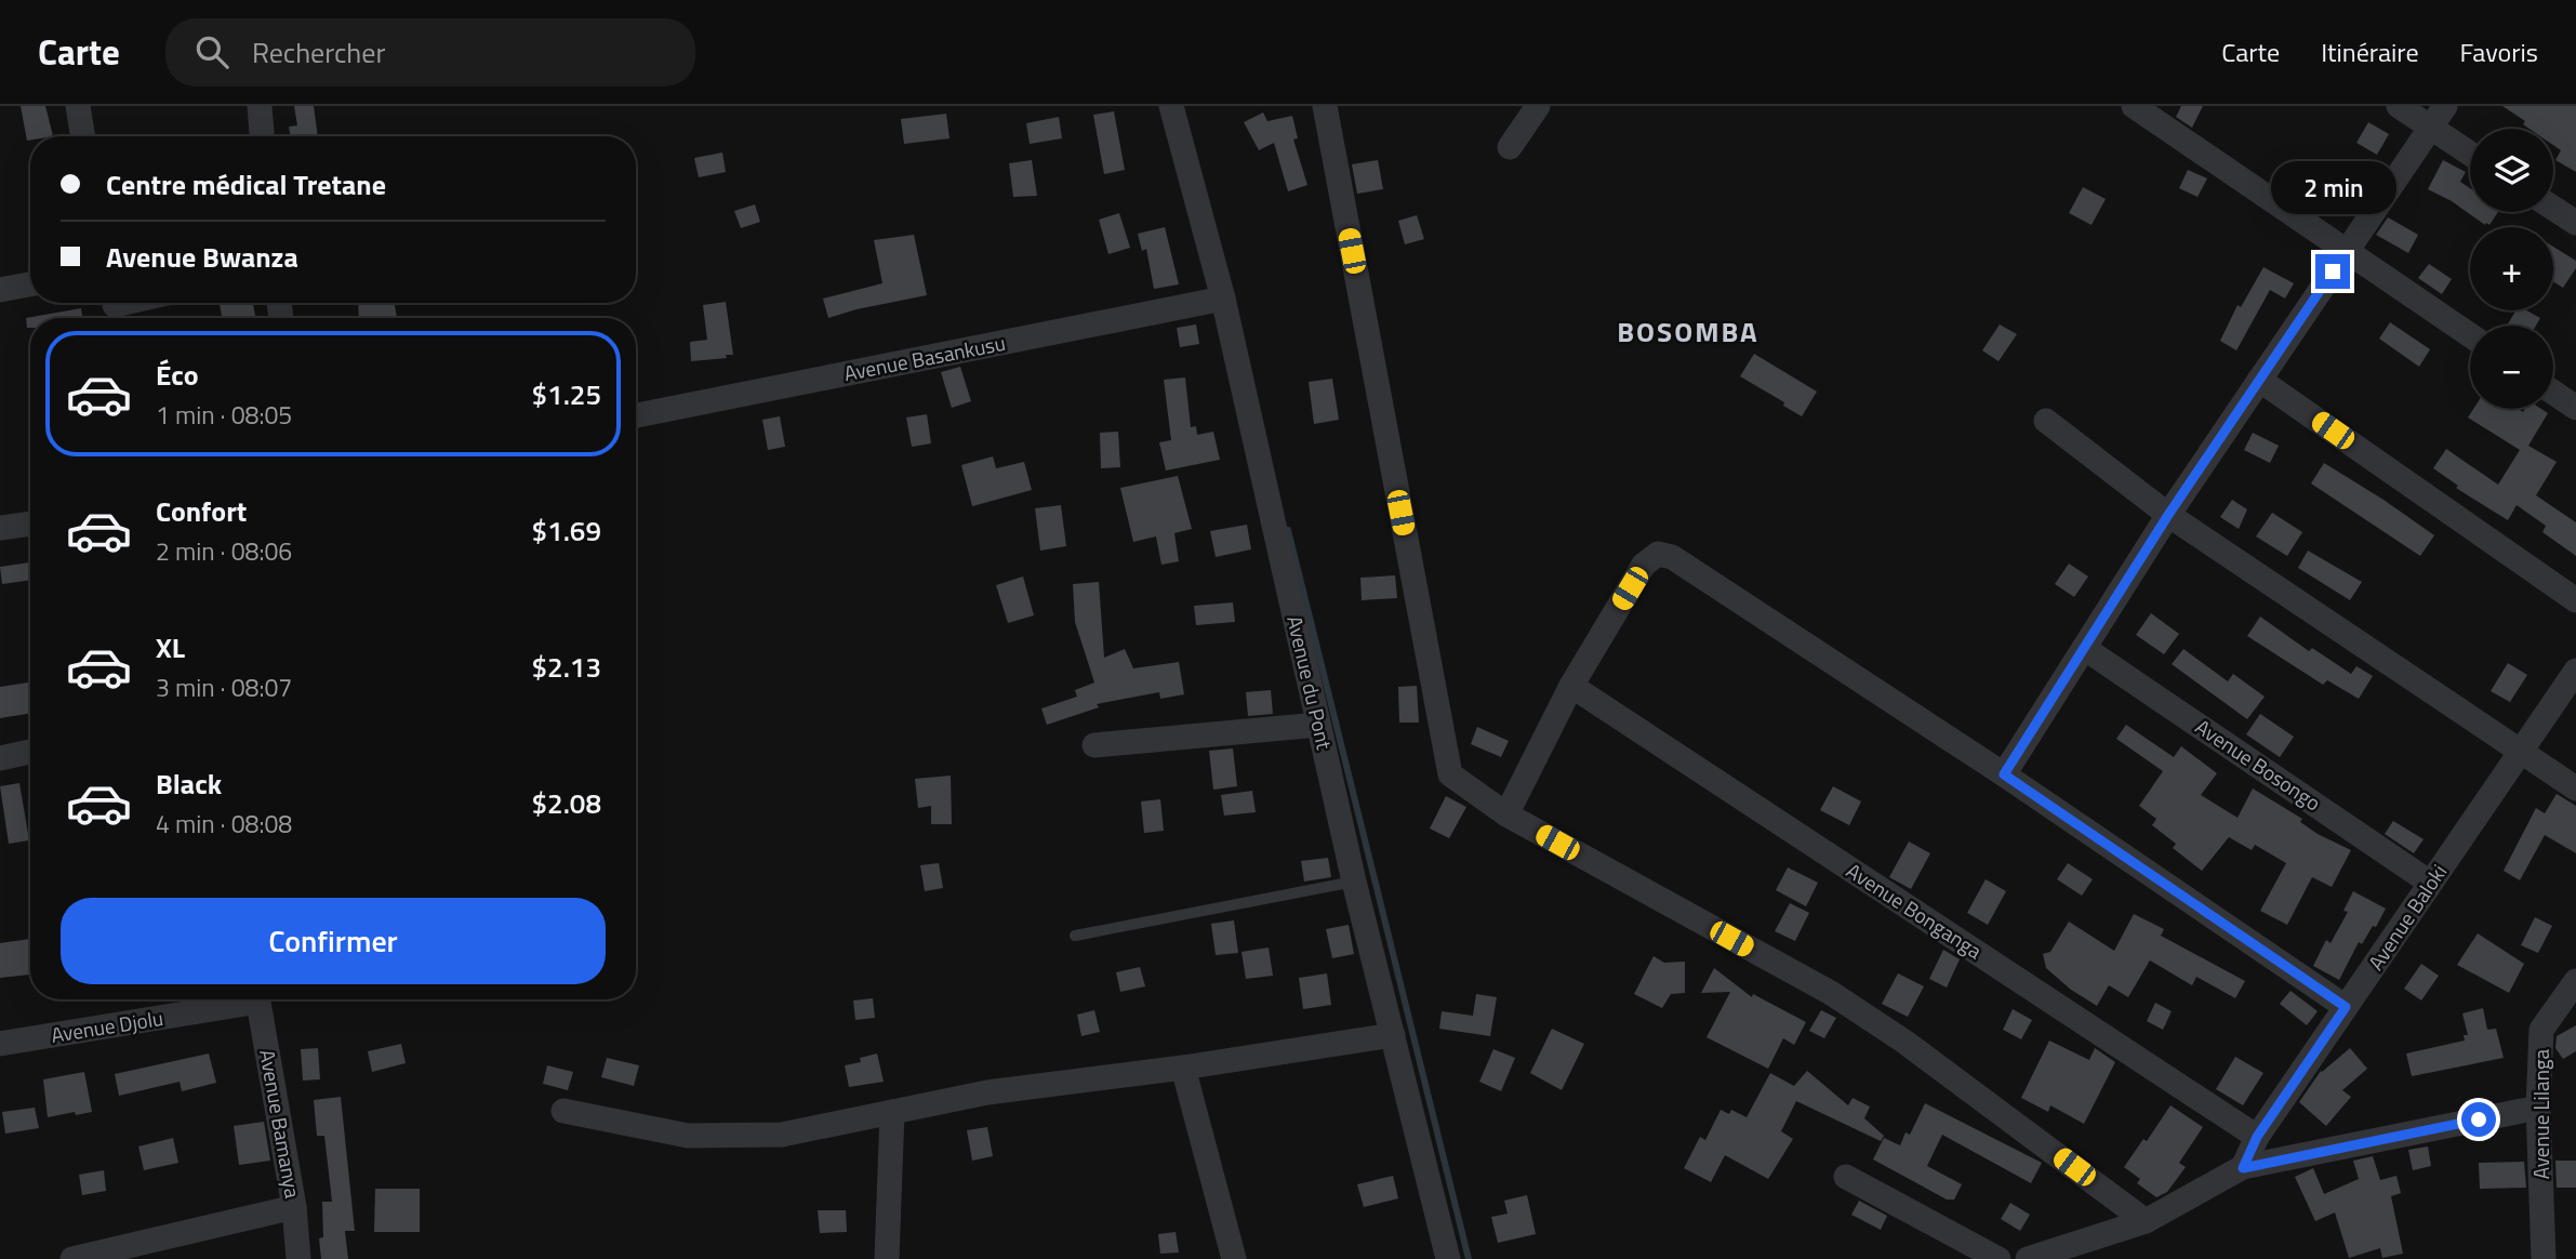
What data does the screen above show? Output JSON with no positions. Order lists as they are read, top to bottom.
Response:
{
  "streets": {
    "street": [
      "Avenue Basankusu",
      "Avenue du Pont",
      "Avenue Bosongo",
      "Avenue Bonganga",
      "Avenue Baloki",
      "Avenue Djolu",
      "Avenue Lilanga",
      "Avenue Bamanya"
    ]
  },
  "crossings": [
    ["Avenue Basankusu", "Avenue du Pont"],
    ["Avenue Bosongo", "Avenue Baloki"],
    ["Avenue Bonganga", "Avenue Baloki"]
  ],
  "districts": ["BOSOMBA"],
  "page": {
    "header": "Carte",
    "search": "Rechercher",
    "nav": ["Carte", "Itinéraire", "Favoris"],
    "map_buttons": ["+", "−"],
    "banner": ["Centre médical Tretane", "Avenue Bwanza"],
    "bubble": "2 min",
    "list": [
      {
        "name": "Éco",
        "note": "1 min · 08:05",
        "value": "$1.25"
      },
      {
        "name": "Confort",
        "note": "2 min · 08:06",
        "value": "$1.69"
      },
      {
        "name": "XL",
        "note": "3 min · 08:07",
        "value": "$2.13"
      },
      {
        "name": "Black",
        "note": "4 min · 08:08",
        "value": "$2.08"
      }
    ],
    "buttons": "Confirmer"
  }
}
